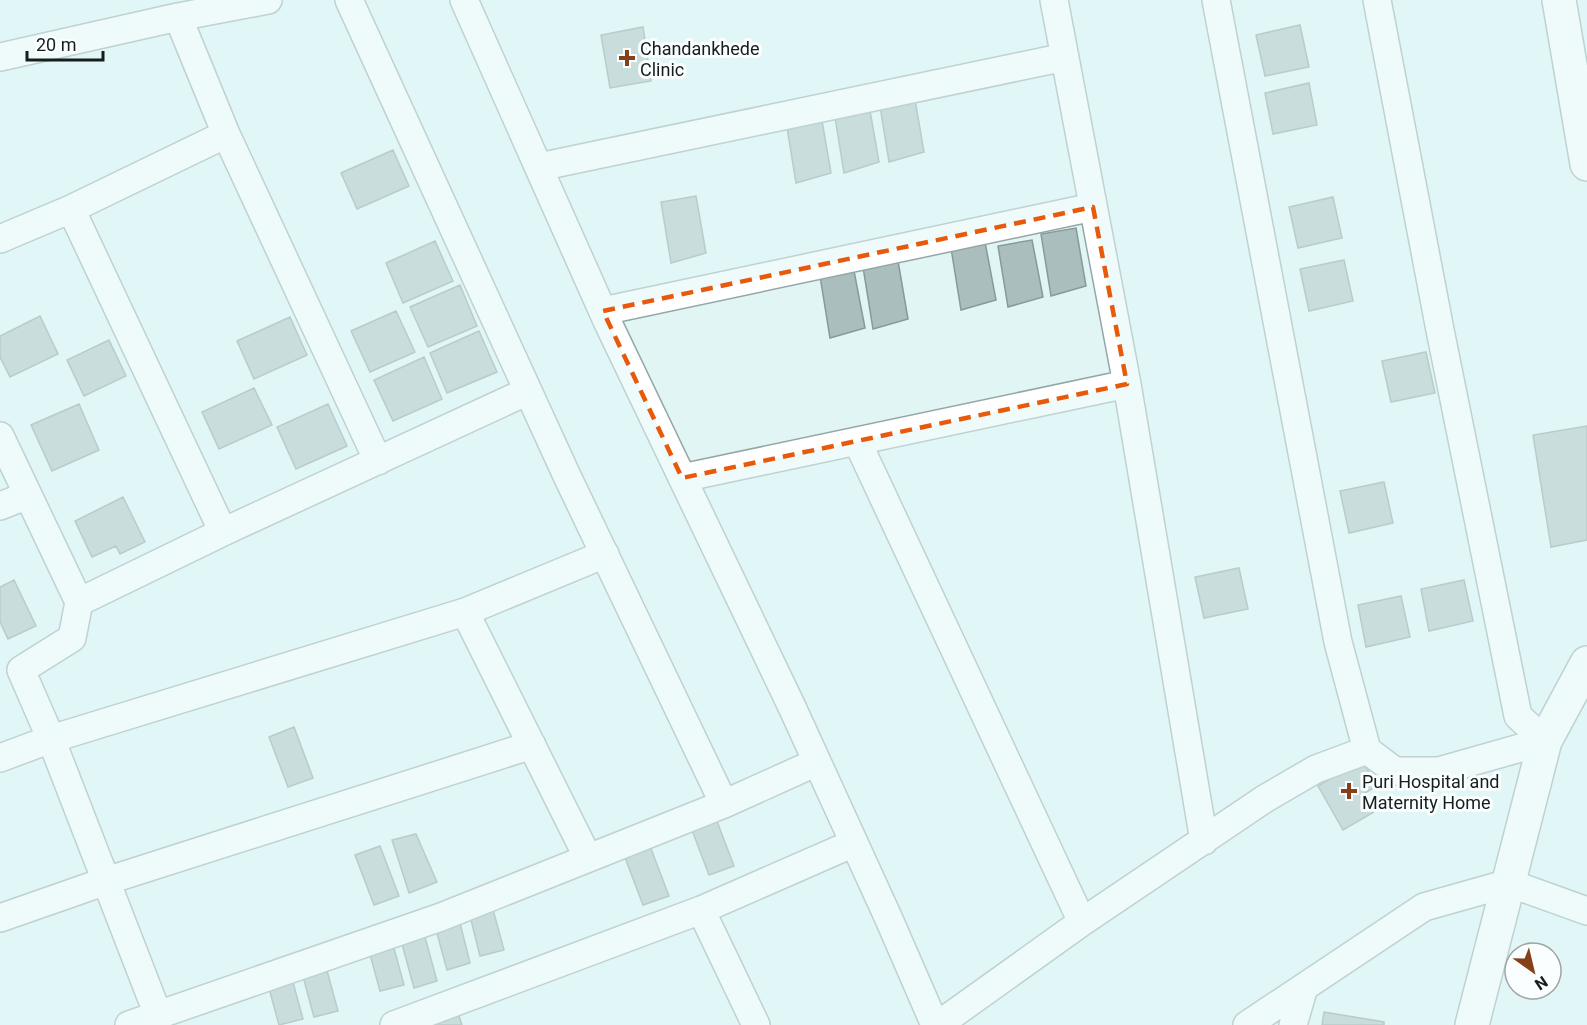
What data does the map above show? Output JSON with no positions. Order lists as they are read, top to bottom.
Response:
{
  "places": {
    "health": ["Chandankhede Clinic", "Puri Hospital and Maternity Home"]
  },
  "scale_bar": "20 m",
  "north": "bottom right"
}
